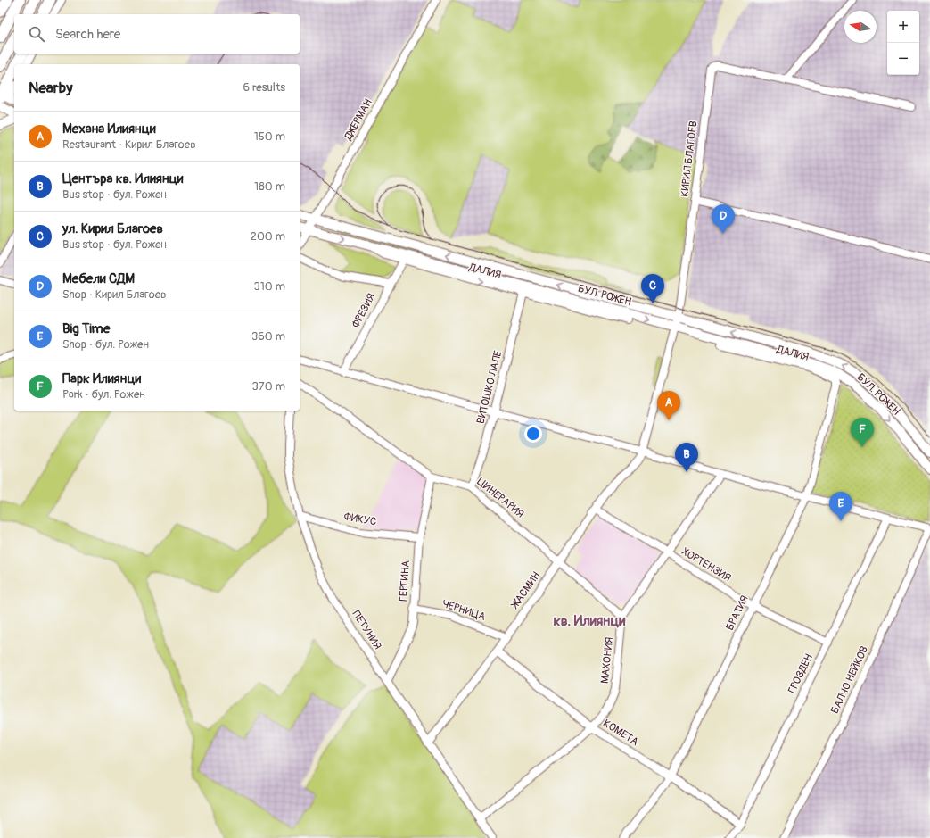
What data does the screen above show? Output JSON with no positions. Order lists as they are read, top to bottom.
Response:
{
  "streets": {
    "main road": ["БУЛ. РОЖЕН"],
    "street": [
      "ДЖЕРМАН",
      "КИРИЛ БЛАГОЕВ",
      "ДАЛИЯ",
      "ФРЕЗИЯ",
      "ВИТОШКО ЛАЛЕ",
      "ЦИНЕРАРИЯ",
      "ФИКУС",
      "ХОРТЕНЗИЯ",
      "ГЕРГИНА",
      "ЖАСМИН",
      "ЧЕРНИЦА",
      "БРАТИЯ",
      "ПЕТУНИЯ",
      "МАХОНИЯ",
      "ГРОЗДЕН",
      "БАЛЧО НЕЙКОВ",
      "КОМЕТА"
    ]
  },
  "crossings": [
    ["ДЖЕРМАН", "БУЛ. РОЖЕН"],
    ["КИРИЛ БЛАГОЕВ", "БУЛ. РОЖЕН"],
    ["КИРИЛ БЛАГОЕВ", "ЖАСМИН"],
    ["ДАЛИЯ", "БУЛ. РОЖЕН"],
    ["ДАЛИЯ", "ФРЕЗИЯ"],
    ["ДАЛИЯ", "ВИТОШКО ЛАЛЕ"],
    ["ДАЛИЯ", "БРАТИЯ"],
    ["ВИТОШКО ЛАЛЕ", "ЦИНЕРАРИЯ"],
    ["ЦИНЕРАРИЯ", "ГЕРГИНА"],
    ["ЦИНЕРАРИЯ", "ЖАСМИН"],
    ["ЦИНЕРАРИЯ", "МАХОНИЯ"],
    ["ФИКУС", "ГЕРГИНА"],
    ["ФИКУС", "ПЕТУНИЯ"],
    ["ХОРТЕНЗИЯ", "ЖАСМИН"],
    ["ХОРТЕНЗИЯ", "БРАТИЯ"],
    ["ХОРТЕНЗИЯ", "МАХОНИЯ"],
    ["ХОРТЕНЗИЯ", "ГРОЗДЕН"],
    ["ГЕРГИНА", "ЧЕРНИЦА"],
    ["ГЕРГИНА", "ПЕТУНИЯ"],
    ["ЖАСМИН", "ЧЕРНИЦА"],
    ["ЖАСМИН", "ПЕТУНИЯ"],
    ["ЖАСМИН", "КОМЕТА"],
    ["БРАТИЯ", "КОМЕТА"],
    ["ПЕТУНИЯ", "МАХОНИЯ"],
    ["МАХОНИЯ", "КОМЕТА"],
    ["ГРОЗДЕН", "КОМЕТА"]
  ],
  "districts": ["кв. Илиянци"],
  "north": "left",
  "page": {
    "map_buttons": ["+", "−"],
    "search": "Search here",
    "heading": ["Nearby", "6 results"],
    "list": [
      {
        "mark": "A",
        "name": "Механа Илиянци",
        "note": "Restaurant · Кирил Благоев",
        "value": "150 m"
      },
      {
        "mark": "B",
        "name": "Центъра кв. Илиянци",
        "note": "Bus stop · бул. Рожен",
        "value": "180 m"
      },
      {
        "mark": "C",
        "name": "ул. Кирил Благоев",
        "note": "Bus stop · бул. Рожен",
        "value": "200 m"
      },
      {
        "mark": "D",
        "name": "Мебели СДМ",
        "note": "Shop · Кирил Благоев",
        "value": "310 m"
      },
      {
        "mark": "E",
        "name": "Big Time",
        "note": "Shop · бул. Рожен",
        "value": "360 m"
      },
      {
        "mark": "F",
        "name": "Парк Илиянци",
        "note": "Park · бул. Рожен",
        "value": "370 m"
      }
    ],
    "pins": [
      "D",
      "C",
      "A",
      "F",
      "B",
      "E"
    ]
  }
}
